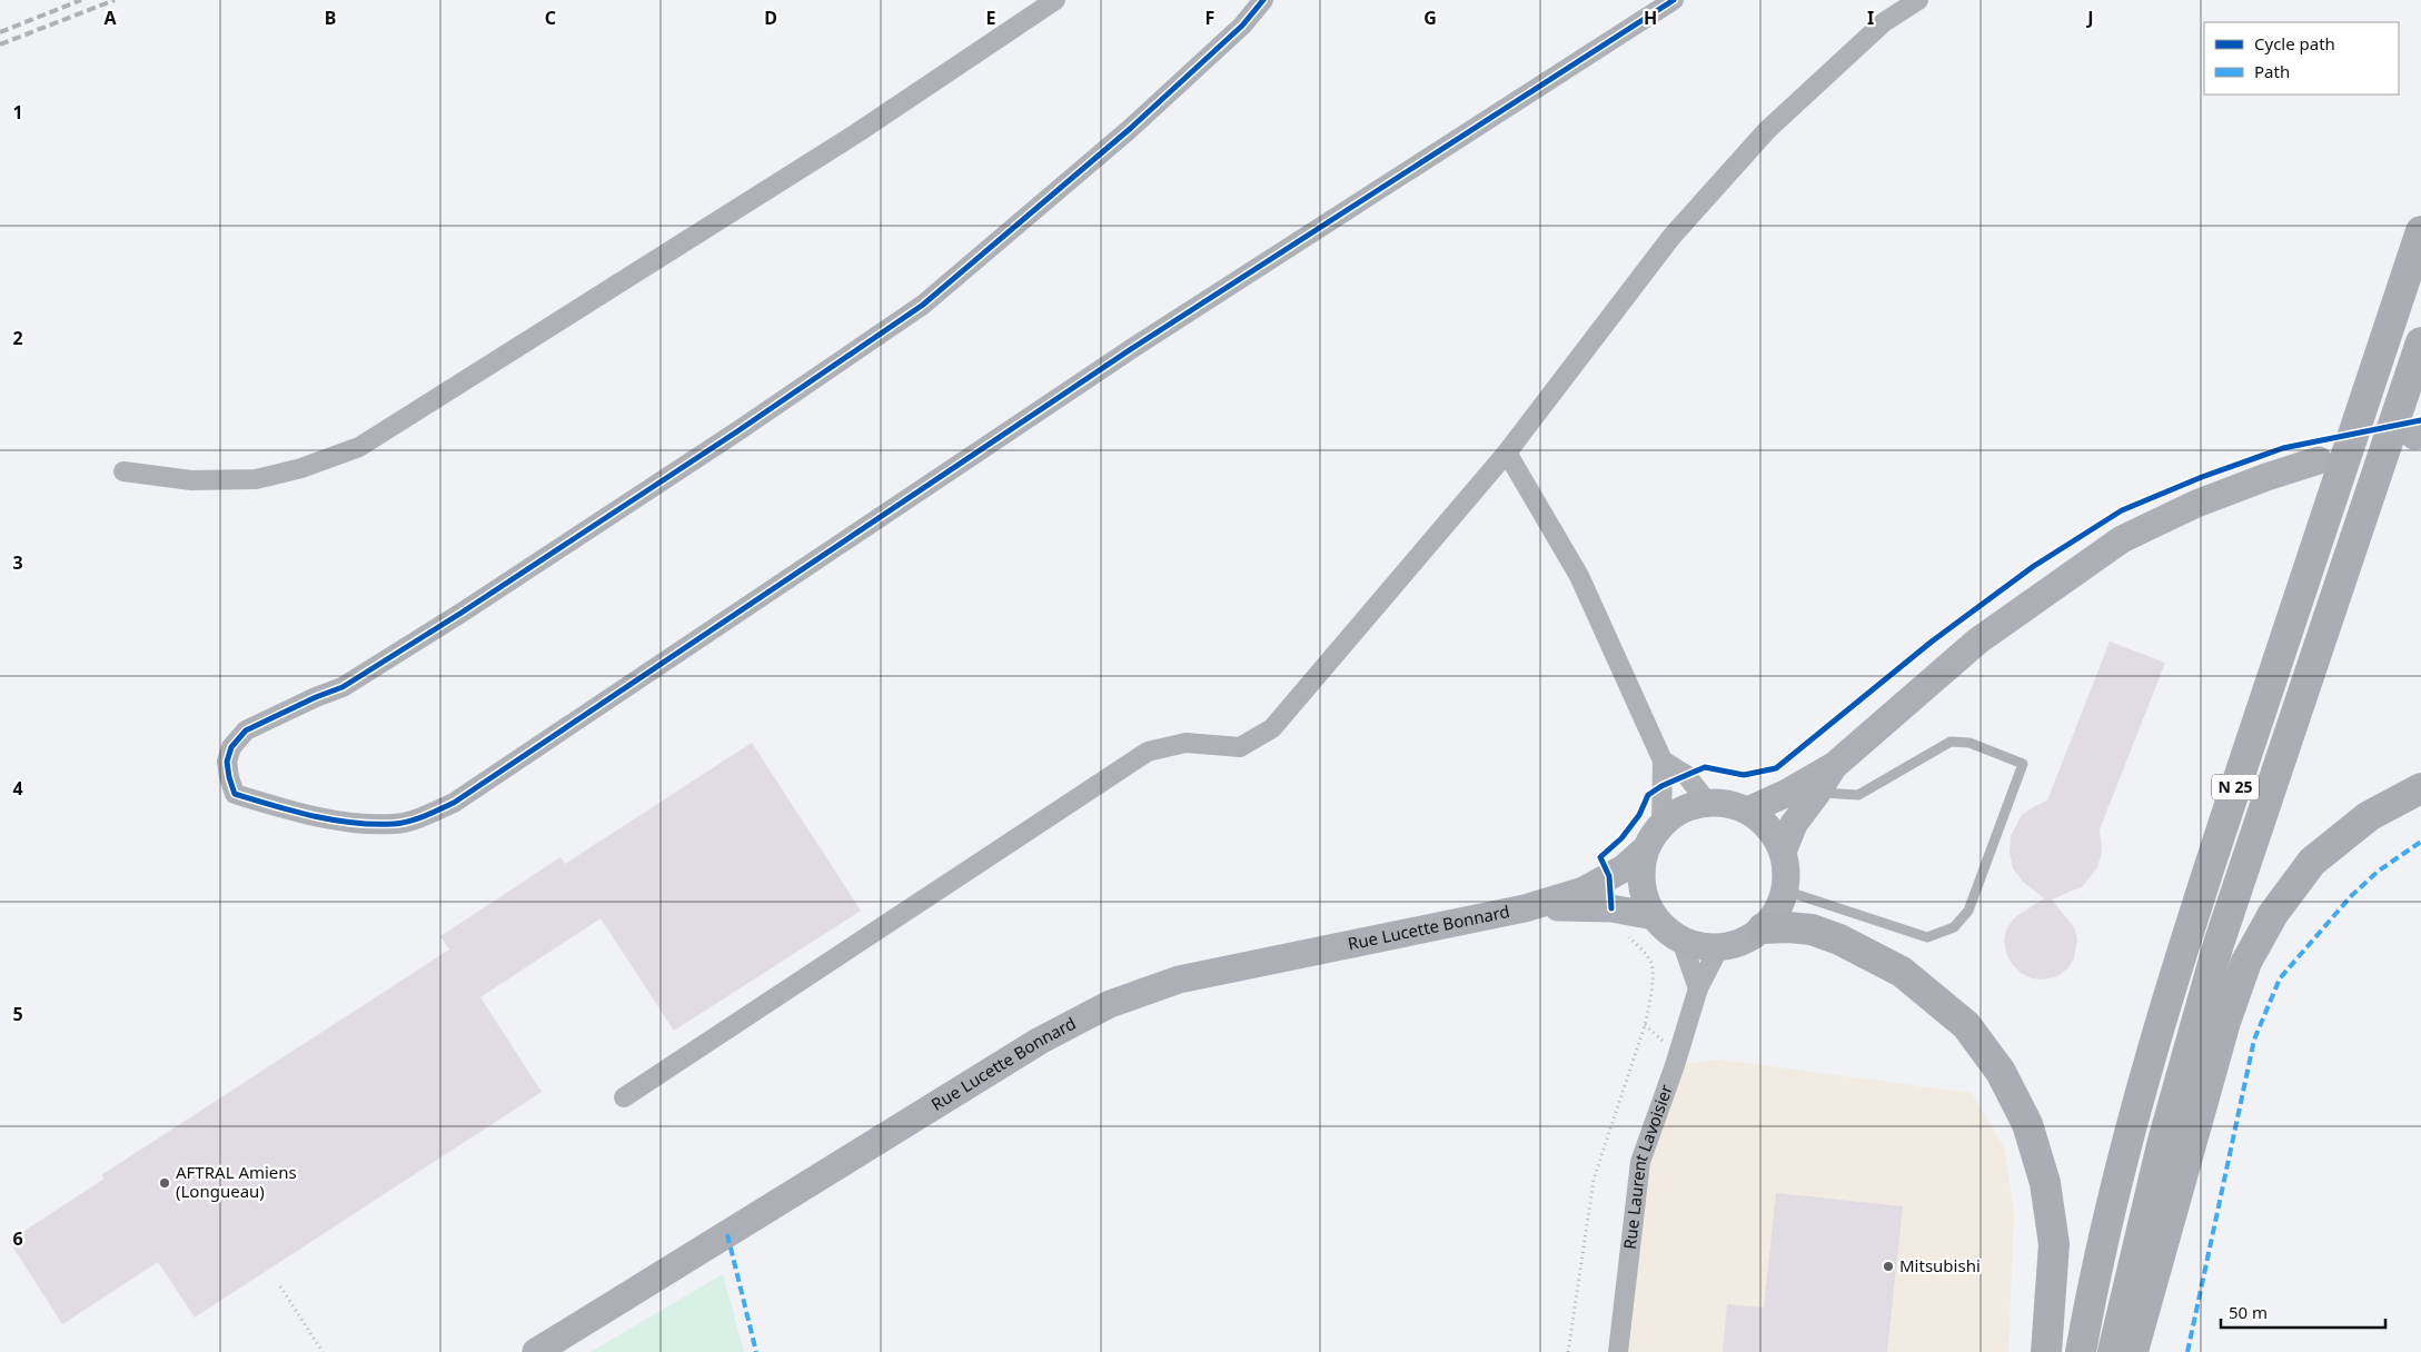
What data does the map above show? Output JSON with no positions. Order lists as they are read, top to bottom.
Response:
{
  "streets": {
    "highway": ["N 25"],
    "street": ["Rue Lucette Bonnard", "Rue Laurent Lavoisier"]
  },
  "crossings": [
    ["Rue Lucette Bonnard", "Rue Laurent Lavoisier"]
  ],
  "places": ["AFTRAL Amiens (Longueau)", "Mitsubishi"],
  "legend": ["Cycle path", "Path"],
  "scale_bar": "50 m",
  "grid": {
    "columns": [
      "A",
      "B",
      "C",
      "D",
      "E",
      "F",
      "G",
      "H",
      "I",
      "J"
    ],
    "rows": [
      "1",
      "2",
      "3",
      "4",
      "5",
      "6"
    ]
  }
}
